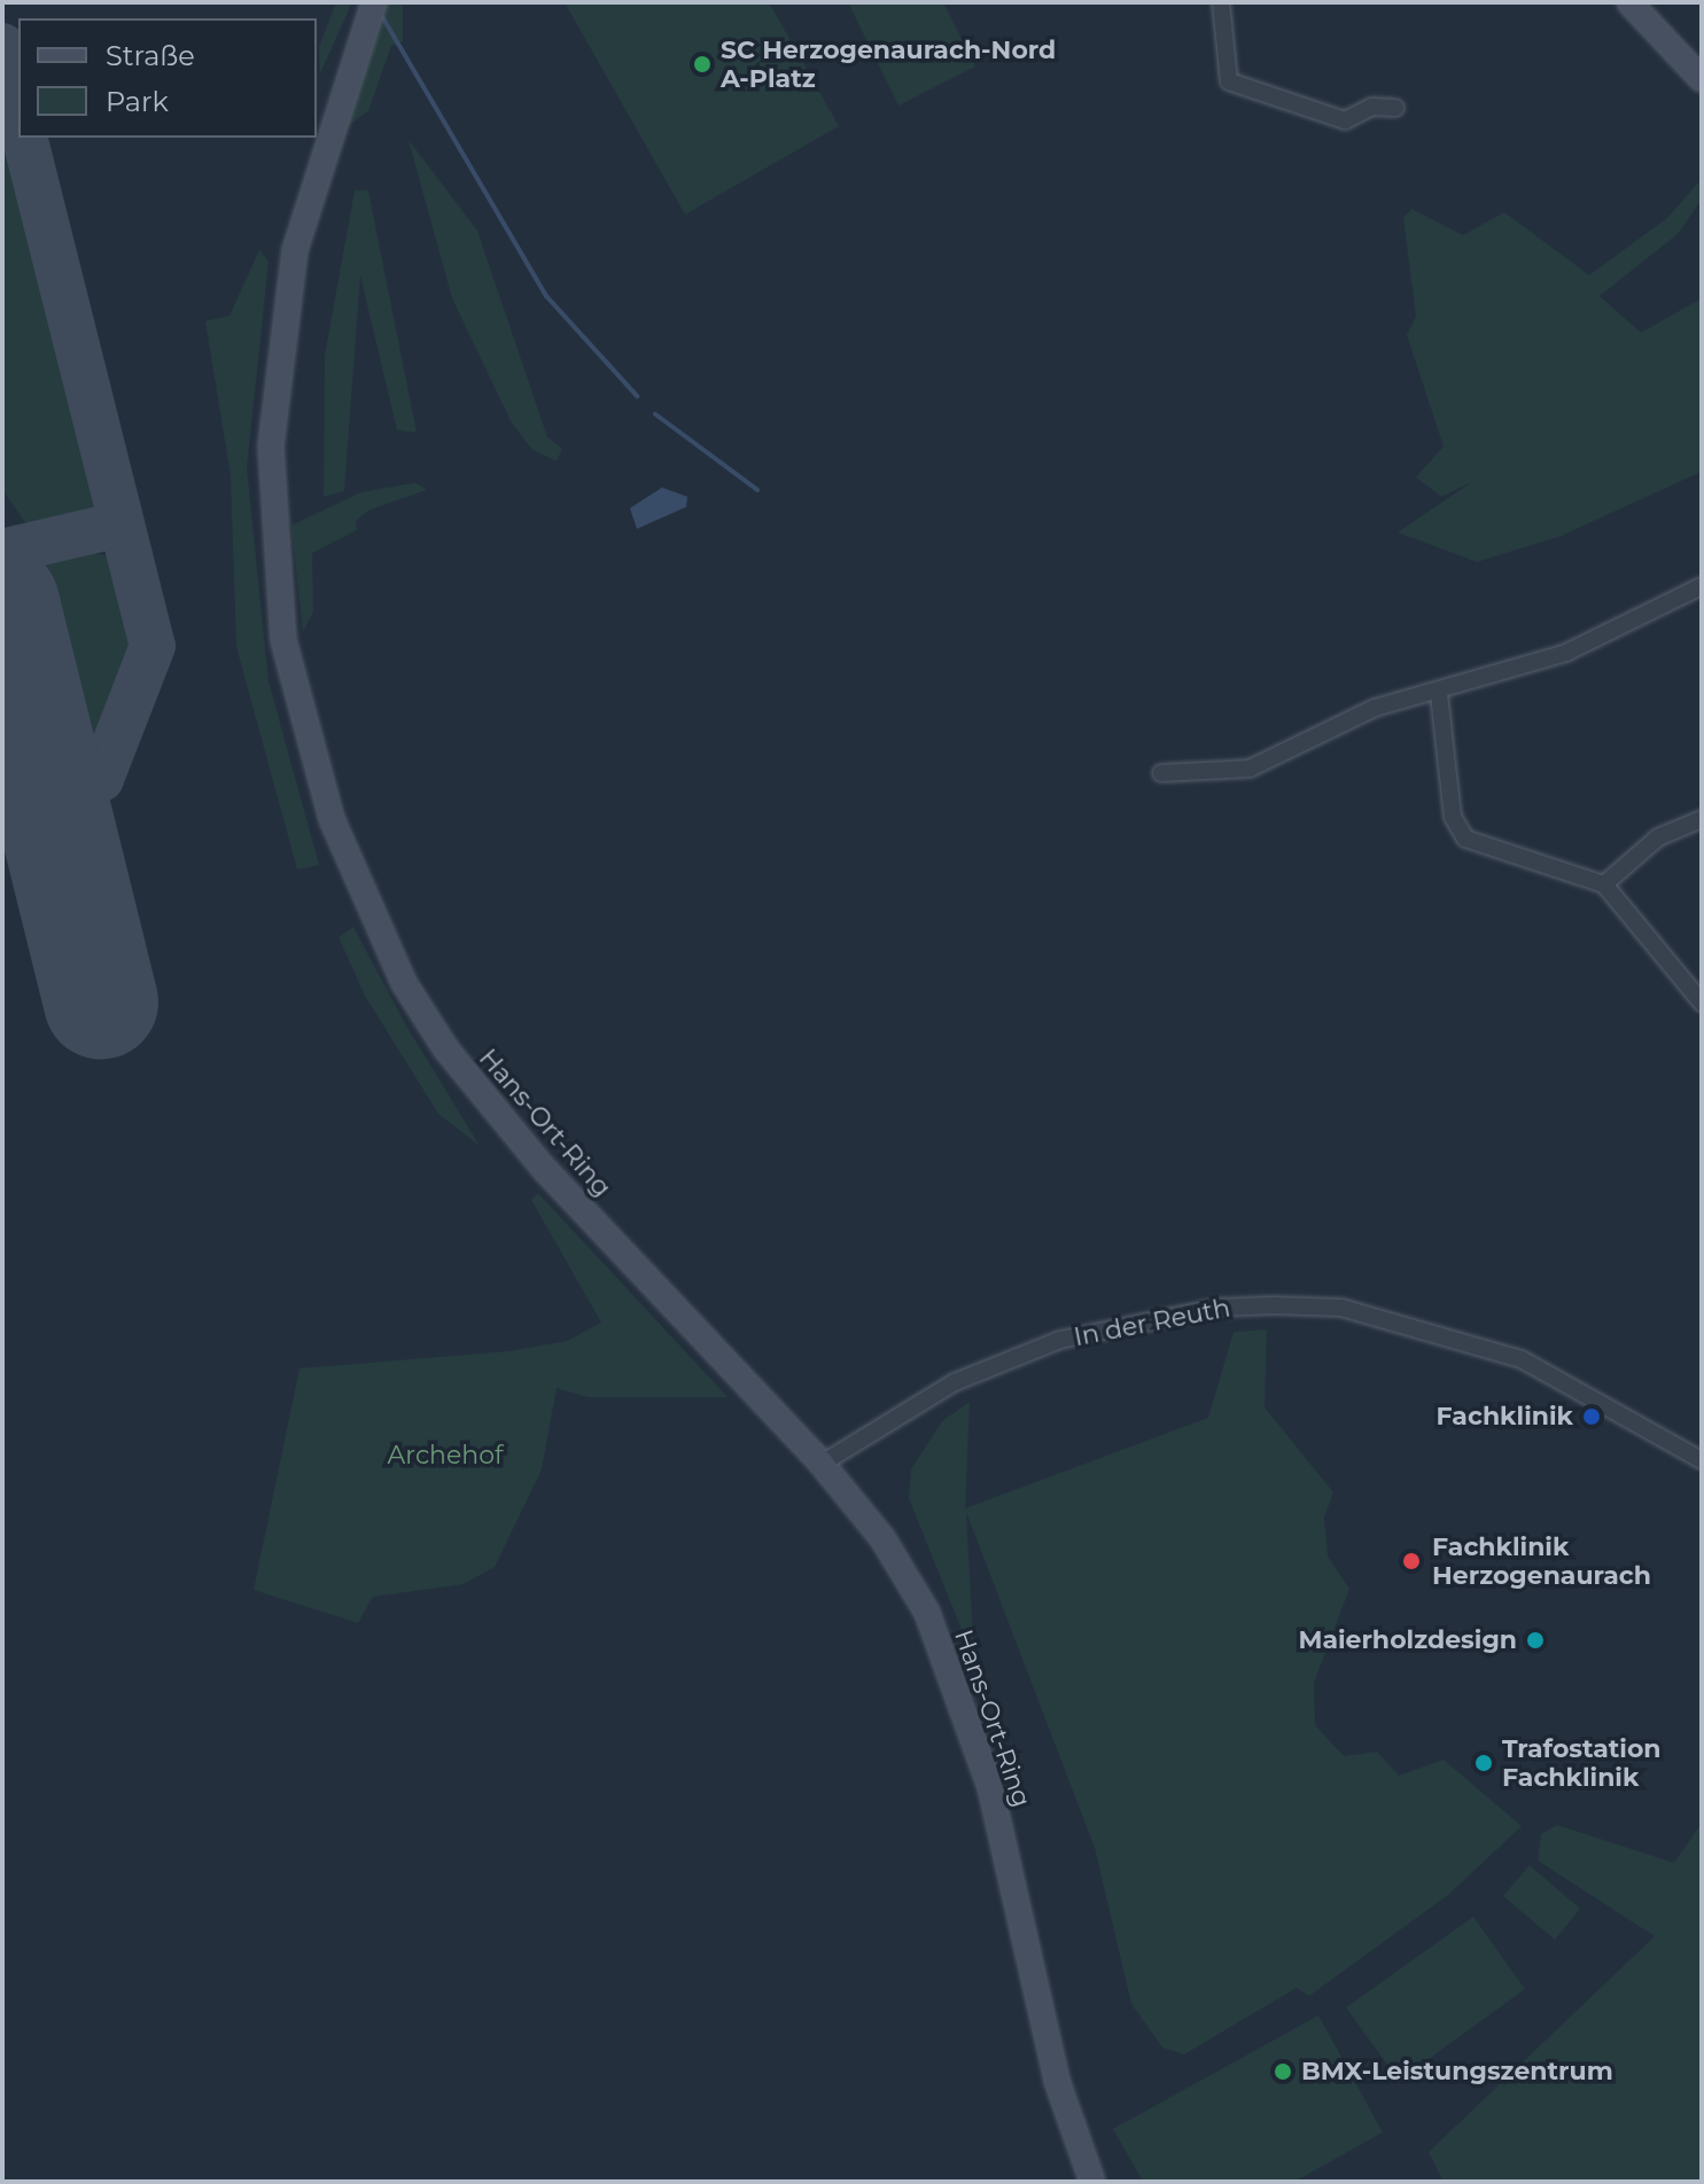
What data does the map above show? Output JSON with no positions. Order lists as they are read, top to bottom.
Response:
{
  "streets": {
    "main road": ["Hans-Ort-Ring"],
    "street": ["In der Reuth"]
  },
  "crossings": [
    ["Hans-Ort-Ring", "In der Reuth"]
  ],
  "parks": ["Archehof"],
  "places": [
    "SC Herzogenaurach-Nord A-Platz",
    "Fachklinik",
    "Fachklinik Herzogenaurach",
    "Maierholzdesign",
    "Trafostation Fachklinik",
    "BMX-Leistungszentrum"
  ],
  "legend": ["Straße", "Park"]
}
